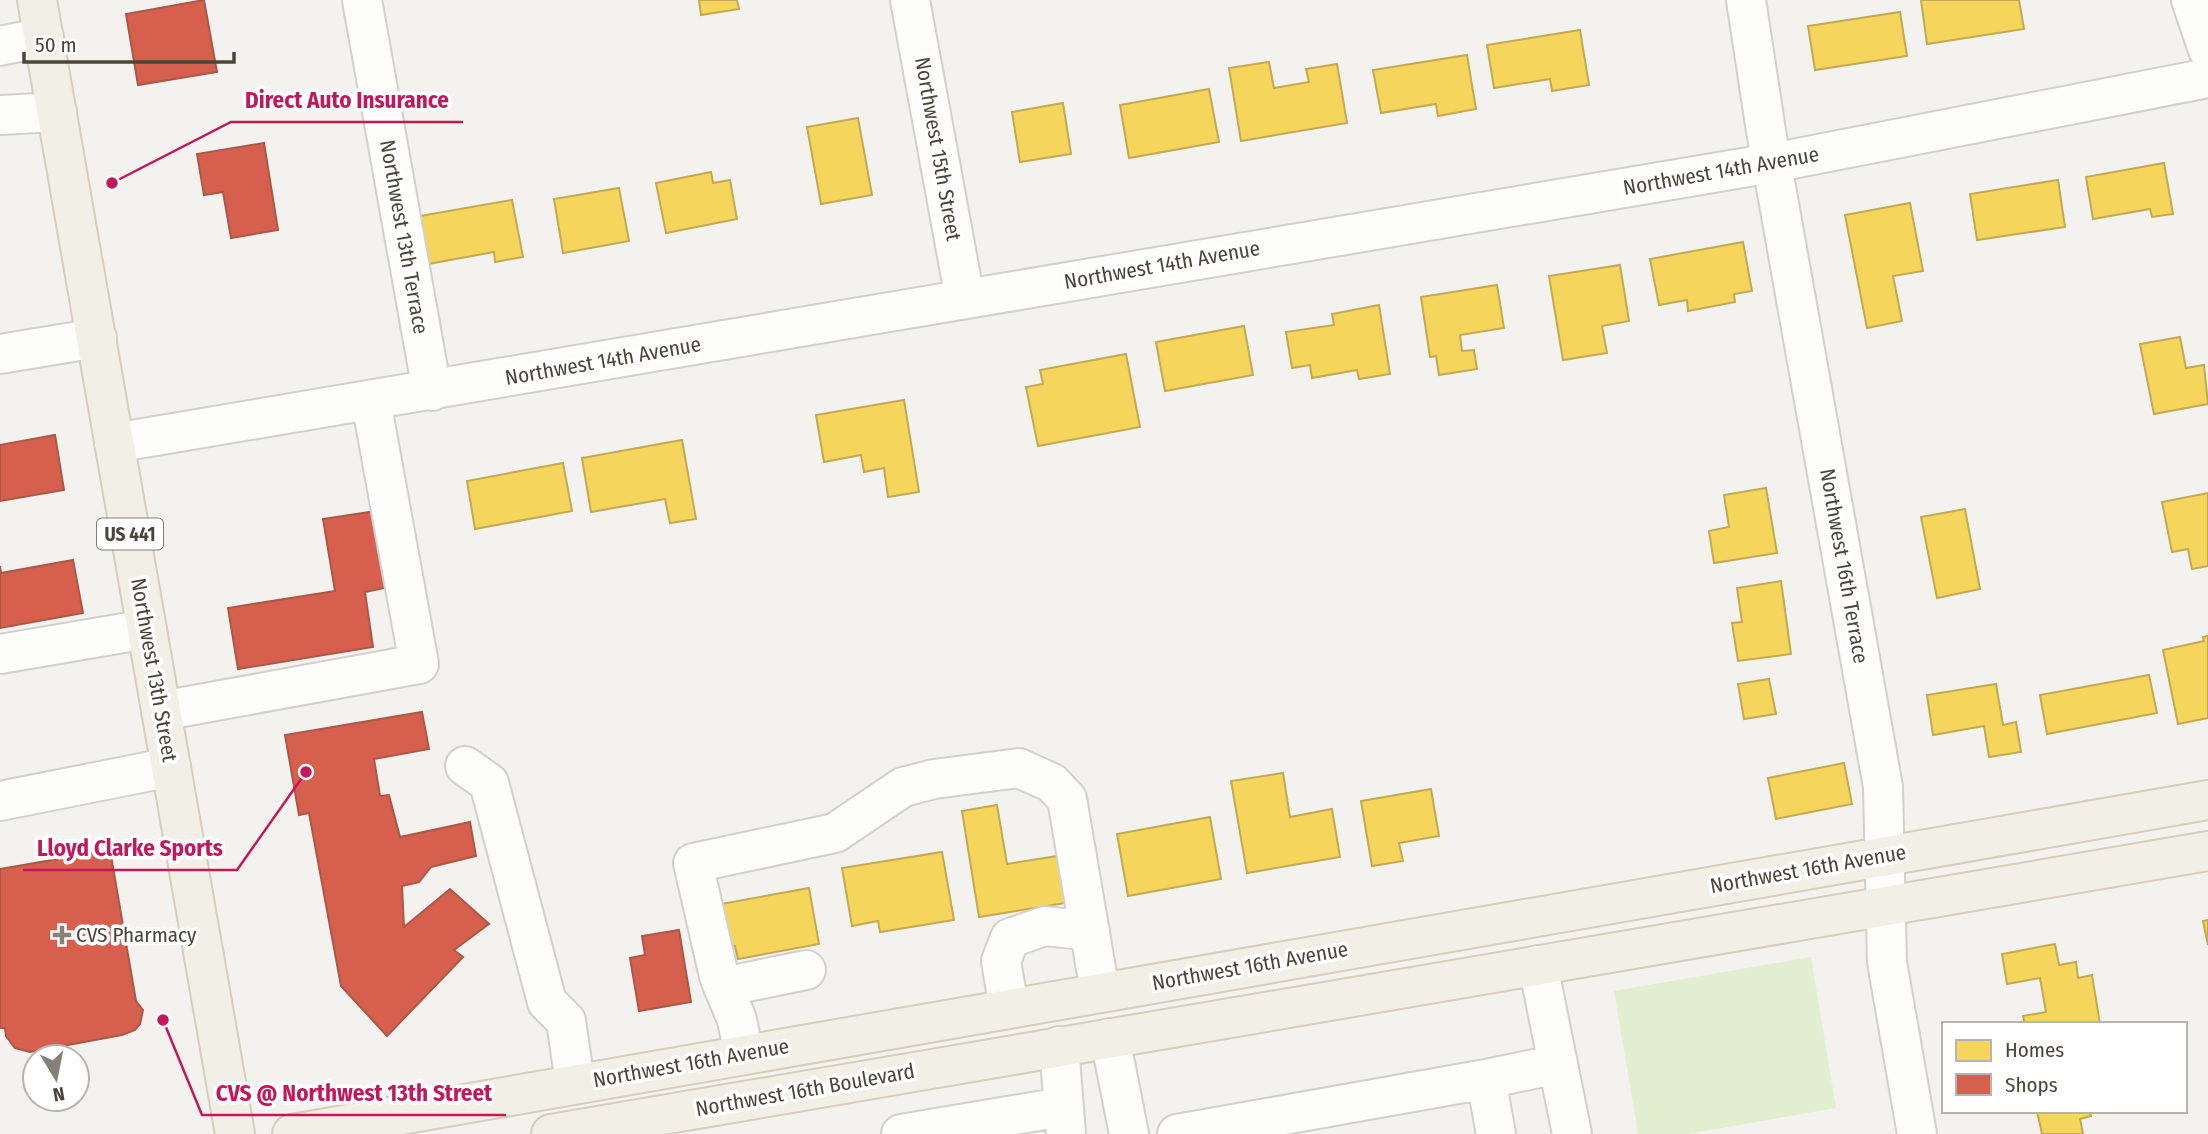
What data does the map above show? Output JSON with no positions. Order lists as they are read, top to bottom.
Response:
{
  "streets": {
    "main road": [
      "US 441",
      "Northwest 13th Street",
      "Northwest 16th Avenue",
      "Northwest 16th Boulevard"
    ],
    "street": [
      "Northwest 15th Street",
      "Northwest 14th Avenue",
      "Northwest 13th Terrace",
      "Northwest 16th Terrace"
    ]
  },
  "crossings": [
    ["Northwest 15th Street", "Northwest 14th Avenue"],
    ["Northwest 14th Avenue", "Northwest 13th Terrace"],
    ["Northwest 14th Avenue", "Northwest 16th Terrace"],
    ["Northwest 14th Avenue", "Northwest 13th Street"],
    ["Northwest 16th Terrace", "Northwest 16th Avenue"]
  ],
  "places": {
    "other": ["Direct Auto Insurance", "Lloyd Clarke Sports", "CVS @ Northwest 13th Street"],
    "health": ["CVS Pharmacy"]
  },
  "legend": ["Homes", "Shops"],
  "scale_bar": "50 m",
  "north": "bottom"
}
